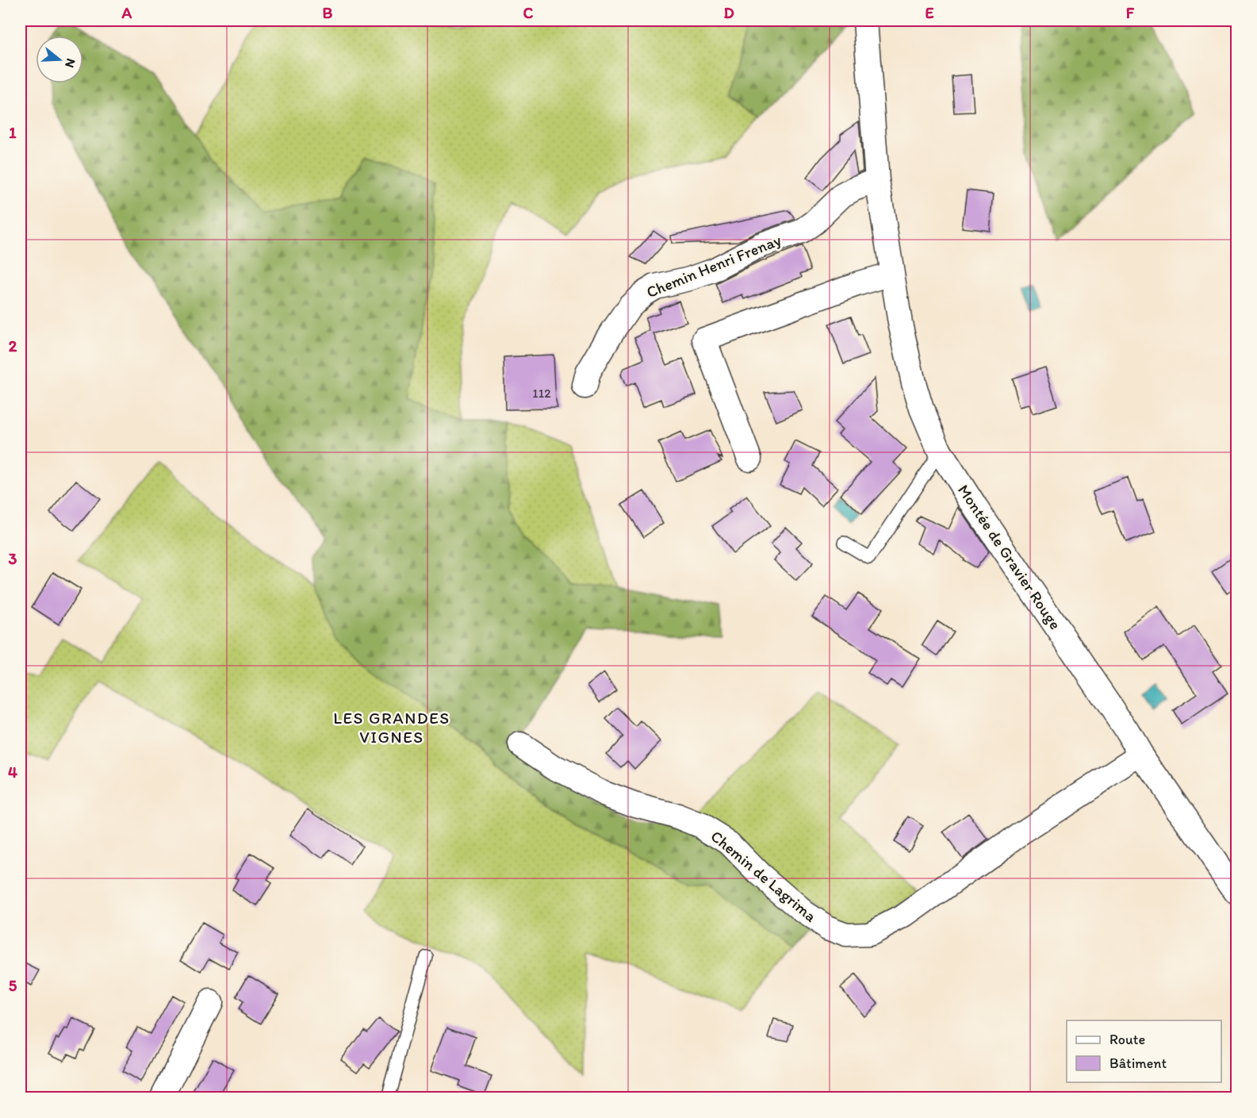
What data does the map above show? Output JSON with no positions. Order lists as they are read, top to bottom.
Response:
{
  "streets": {
    "street": ["Chemin Henri Frenay", "Montée de Gravier Rouge", "Chemin de Lagrima"]
  },
  "crossings": [
    ["Chemin Henri Frenay", "Montée de Gravier Rouge"],
    ["Montée de Gravier Rouge", "Chemin de Lagrima"]
  ],
  "districts": ["LES GRANDES VIGNES"],
  "house_numbers": ["112"],
  "legend": ["Route", "Bâtiment"],
  "north": "right",
  "grid": {
    "columns": [
      "A",
      "B",
      "C",
      "D",
      "E",
      "F"
    ],
    "rows": [
      "1",
      "2",
      "3",
      "4",
      "5"
    ]
  }
}
